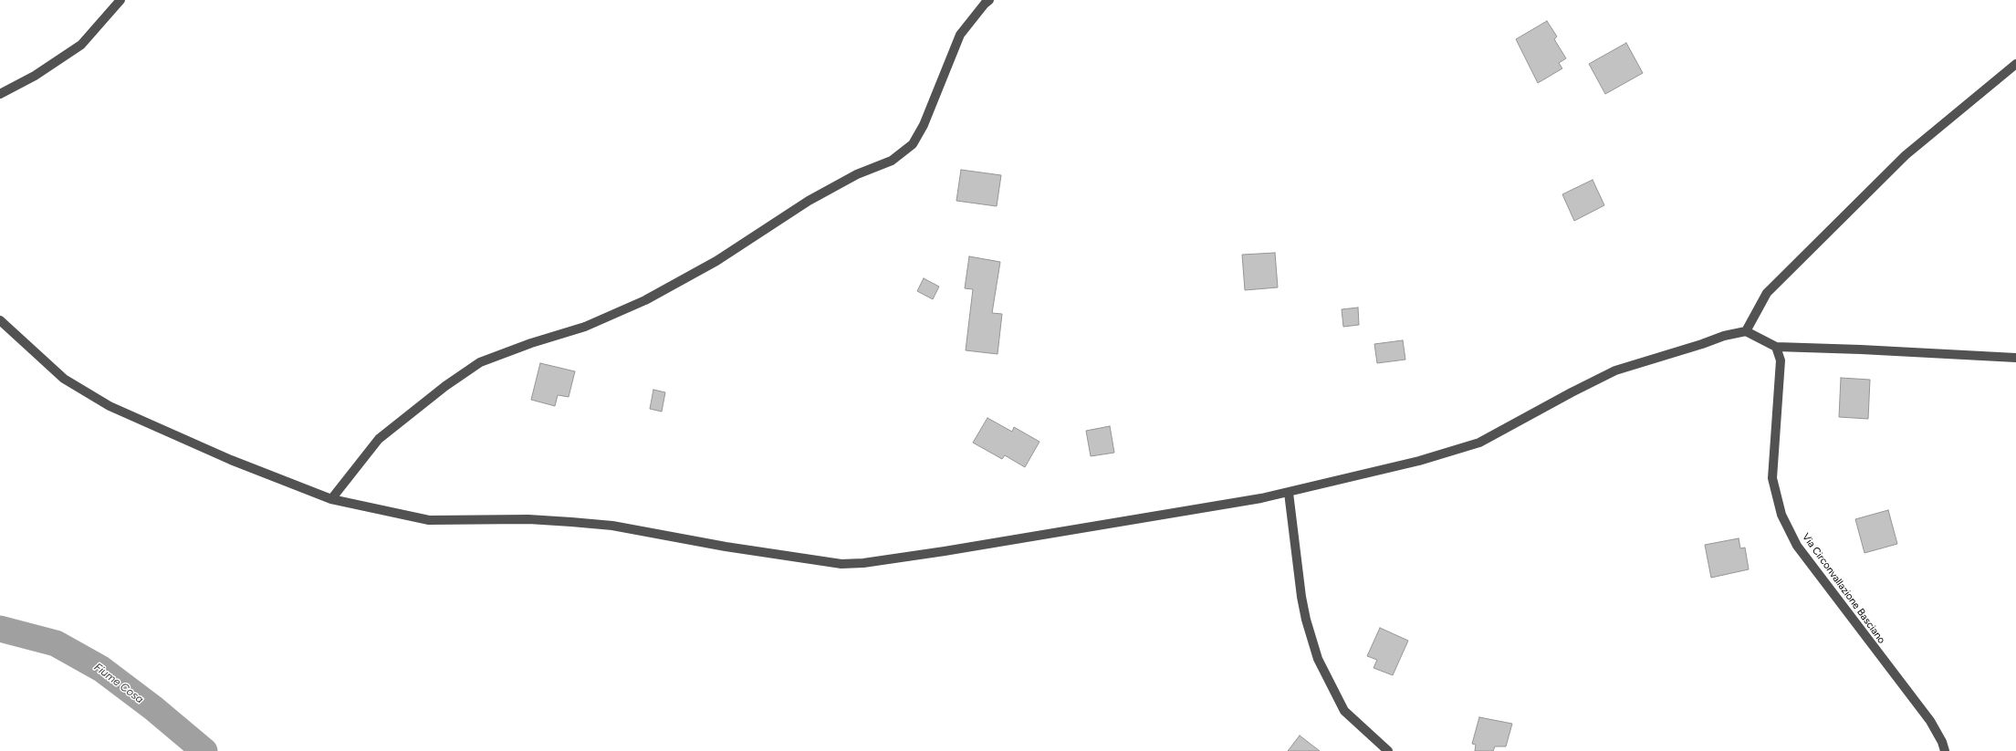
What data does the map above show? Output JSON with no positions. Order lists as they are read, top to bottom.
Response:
{
  "streets": {
    "street": ["Via Circonvallazione Basciano"]
  },
  "water": ["Fiume Cosa"]
}
